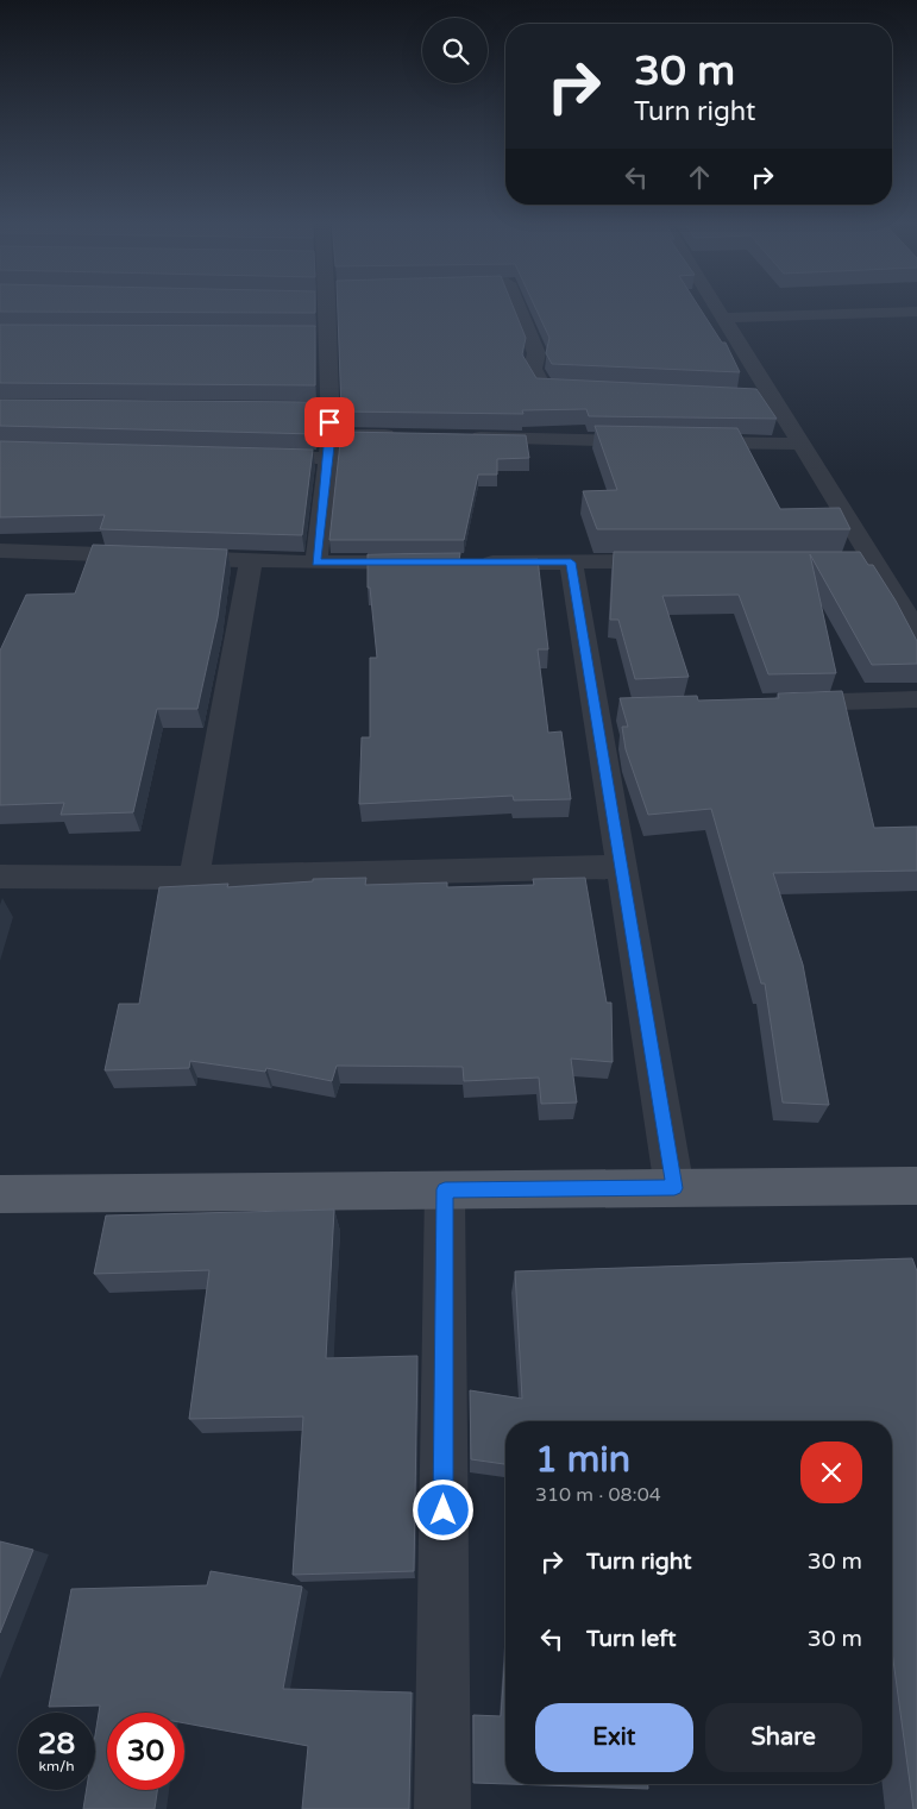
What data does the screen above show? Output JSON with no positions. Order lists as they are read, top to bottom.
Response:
{
  "page": {
    "turn": ["30 m", "Turn right"],
    "heading": ["1 min", "310 m · 08:04"],
    "list": [
      {
        "name": "Turn right",
        "value": "30 m"
      },
      {
        "name": "Turn left",
        "value": "30 m"
      }
    ],
    "buttons": ["Exit", "Share"],
    "speed": "28 km/h",
    "limit": "30"
  }
}
